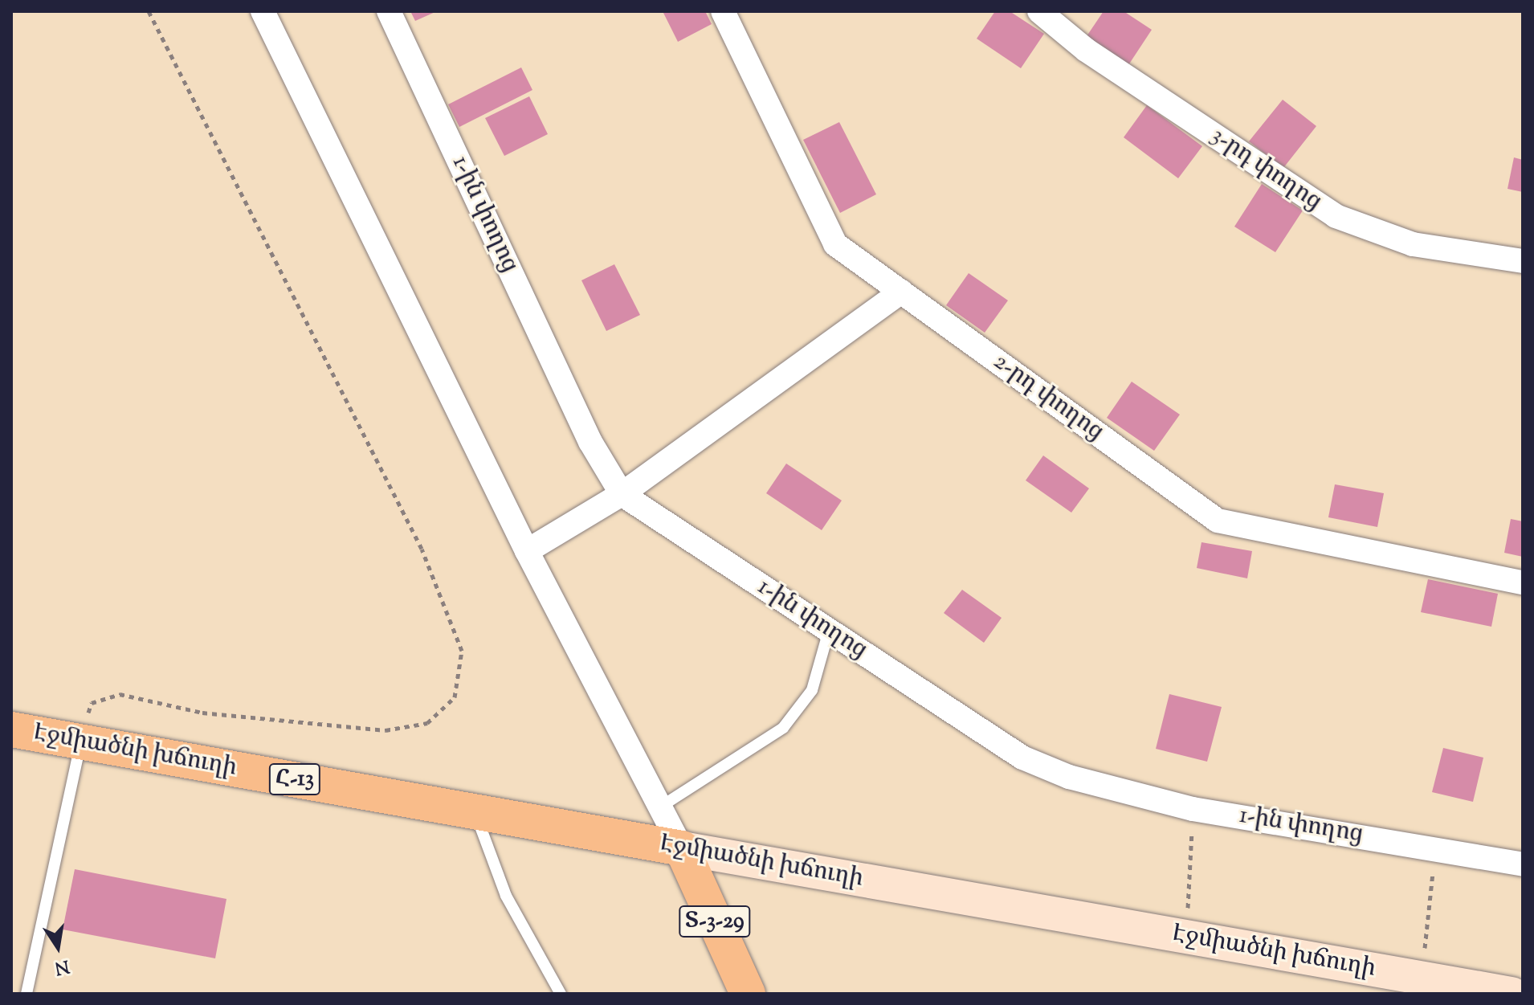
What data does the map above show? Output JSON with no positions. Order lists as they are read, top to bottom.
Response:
{
  "streets": {
    "main road": ["Էջմիածնի խճուղի", "Հ-13", "Տ-3-29"],
    "street": ["3-րդ փողոց", "1-ին փողոց", "2-րդ փողոց"]
  },
  "crossings": [
    ["Էջմիածնի խճուղի", "Տ-3-29"]
  ],
  "north": "bottom"
}
